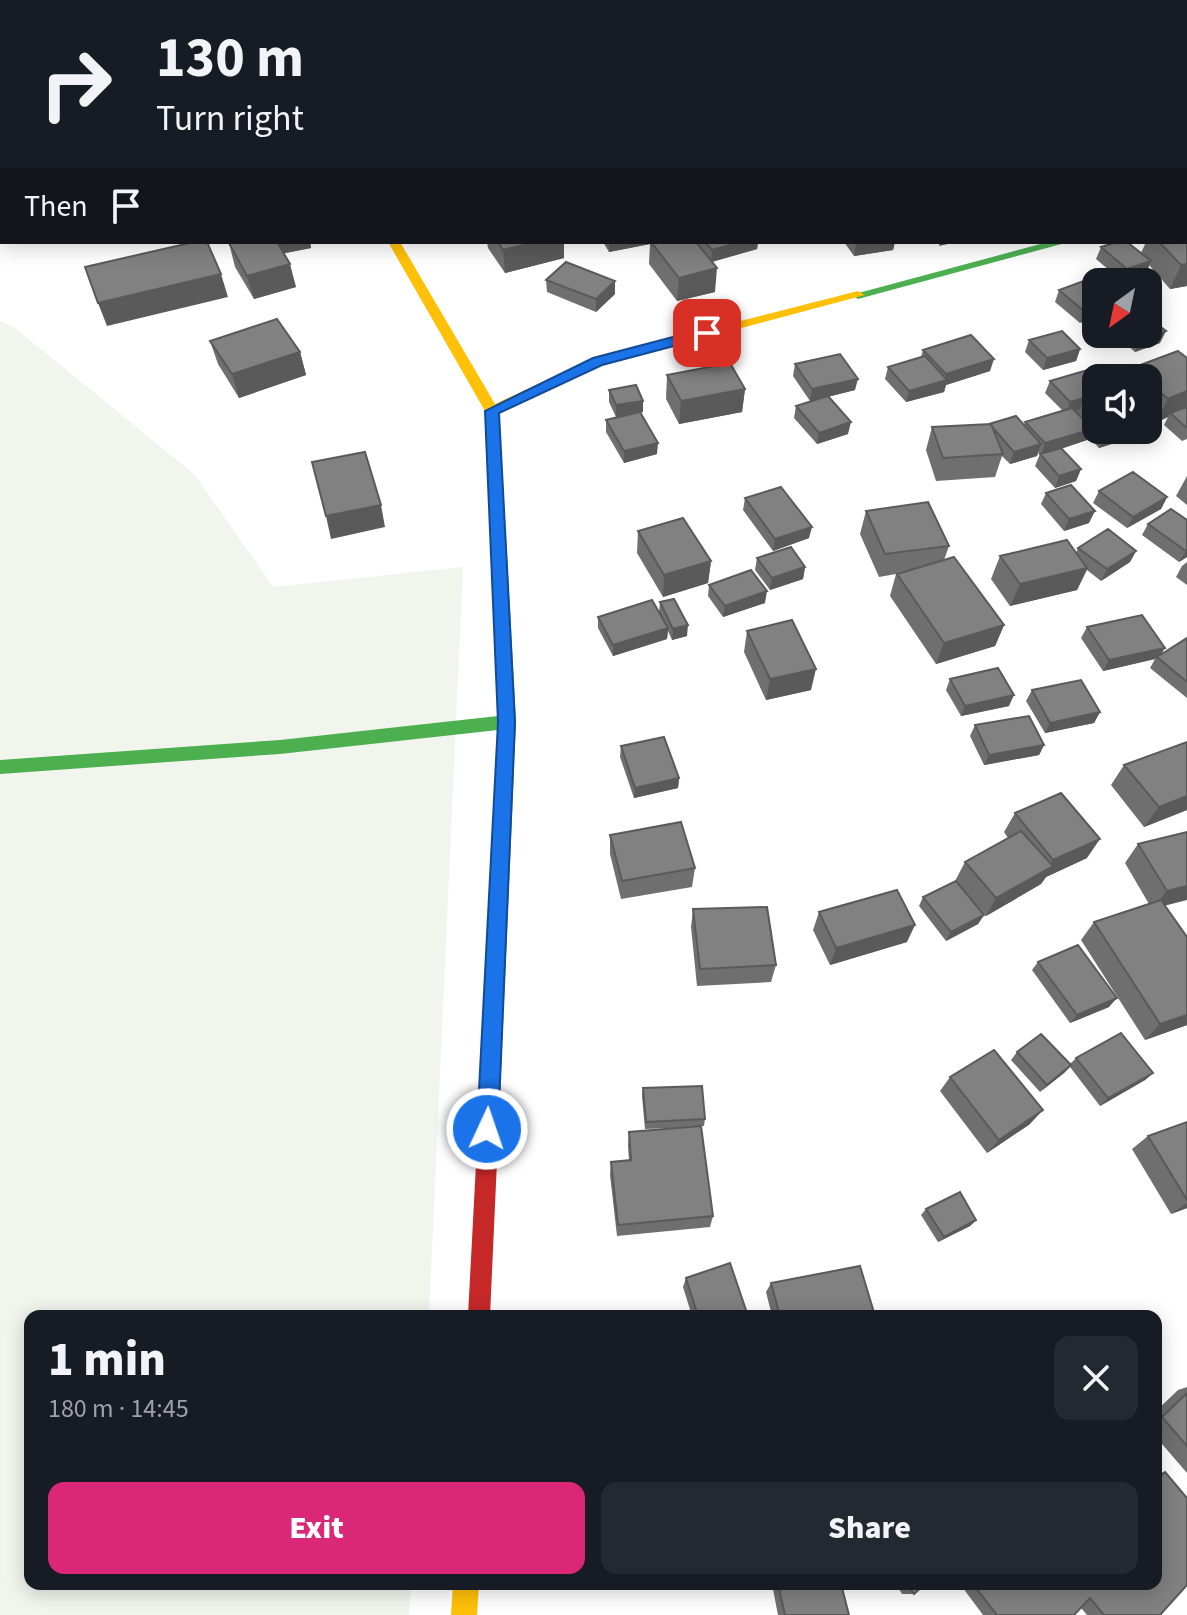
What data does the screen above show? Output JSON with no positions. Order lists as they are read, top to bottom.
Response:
{
  "north": "bottom left",
  "page": {
    "turn": ["130 m", "Turn right"],
    "then": "Then",
    "heading": ["1 min", "180 m · 14:45"],
    "buttons": ["Exit", "Share"]
  }
}
